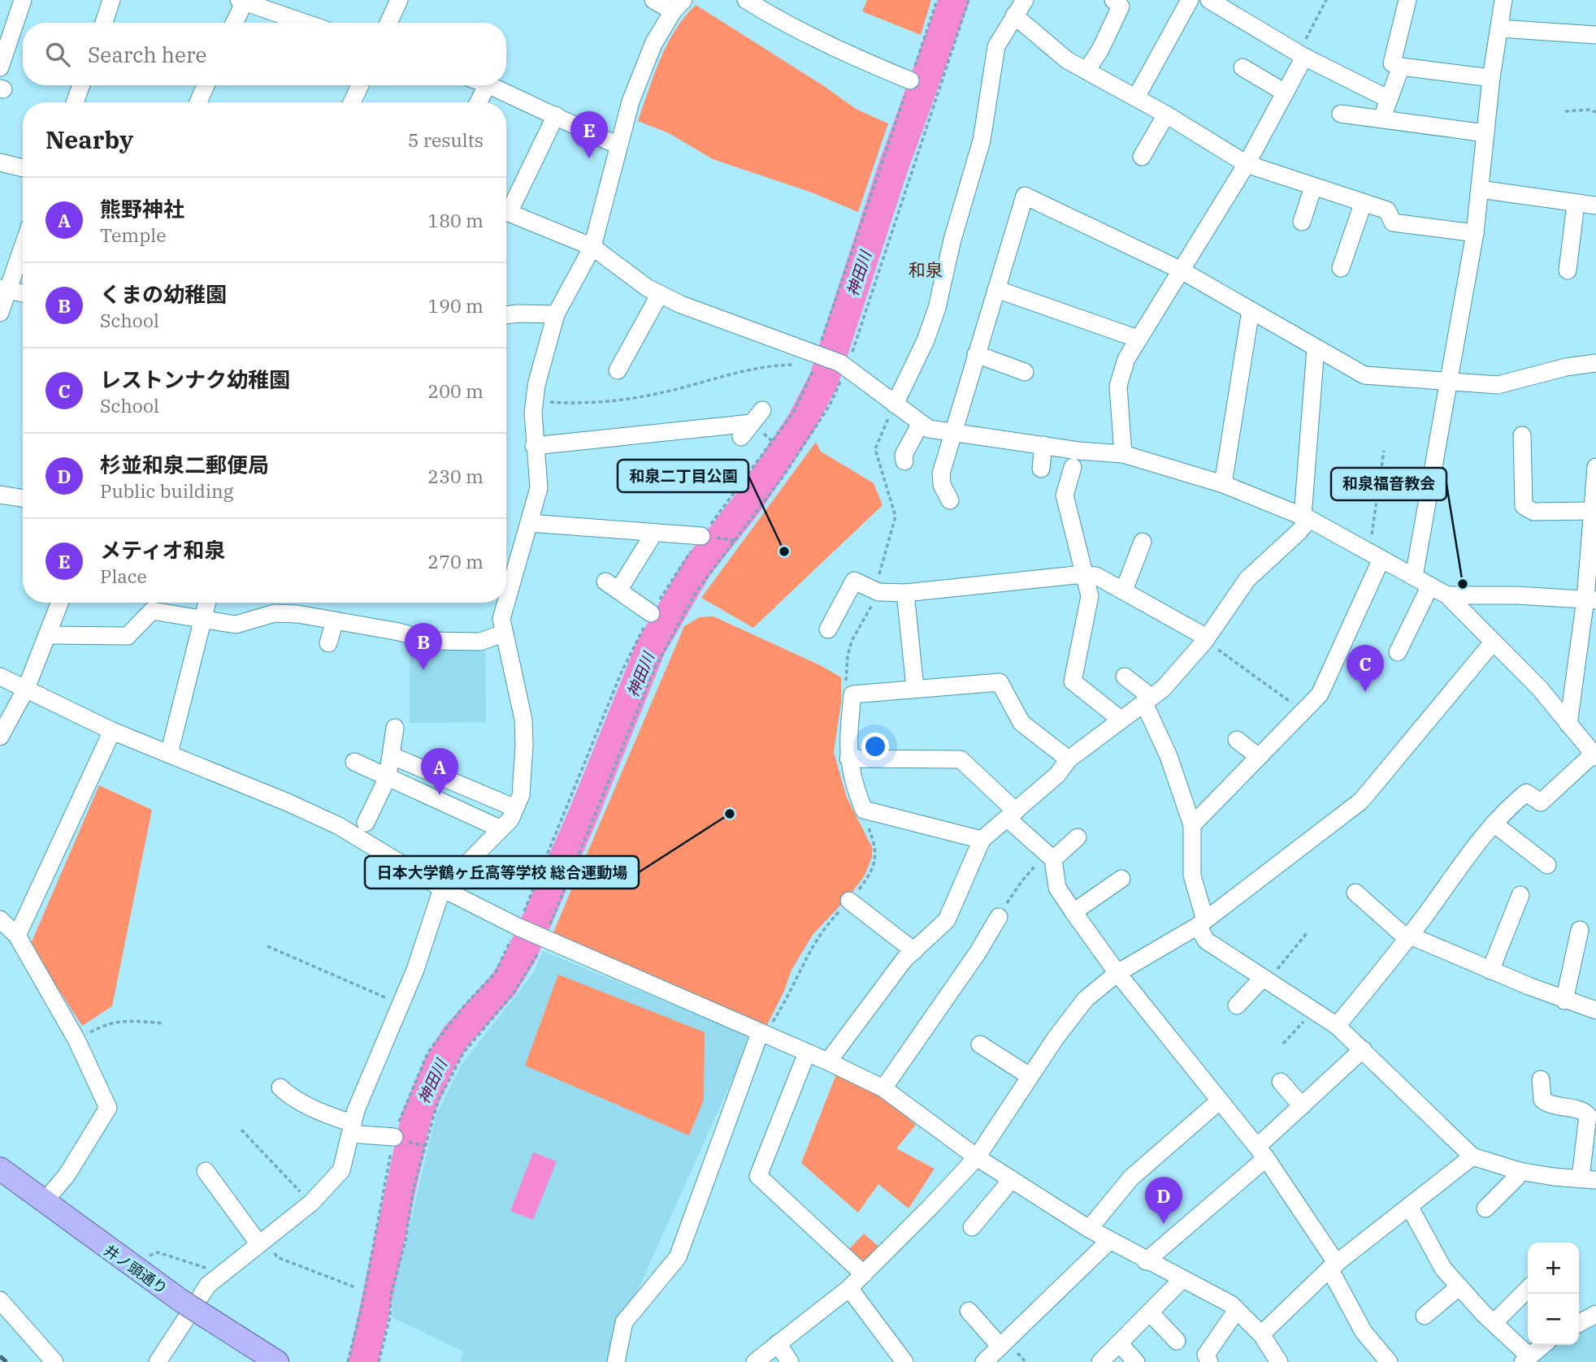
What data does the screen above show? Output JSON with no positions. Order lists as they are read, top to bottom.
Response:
{
  "streets": {
    "main road": ["井ノ頭通り"]
  },
  "districts": ["和泉"],
  "water": ["神田川"],
  "places": ["和泉二丁目公園", "和泉福音教会", "日本大学鶴ヶ丘高等学校 総合運動場"],
  "page": {
    "search": "Search here",
    "heading": ["Nearby", "5 results"],
    "pins": [
      "E",
      "B",
      "C",
      "A",
      "D"
    ],
    "list": [
      {
        "mark": "A",
        "name": "熊野神社",
        "note": "Temple",
        "value": "180 m"
      },
      {
        "mark": "B",
        "name": "くまの幼稚園",
        "note": "School",
        "value": "190 m"
      },
      {
        "mark": "C",
        "name": "レストンナク幼稚園",
        "note": "School",
        "value": "200 m"
      },
      {
        "mark": "D",
        "name": "杉並和泉二郵便局",
        "note": "Public building",
        "value": "230 m"
      },
      {
        "mark": "E",
        "name": "メティオ和泉",
        "note": "Place",
        "value": "270 m"
      }
    ],
    "map_buttons": ["+", "−"]
  }
}
